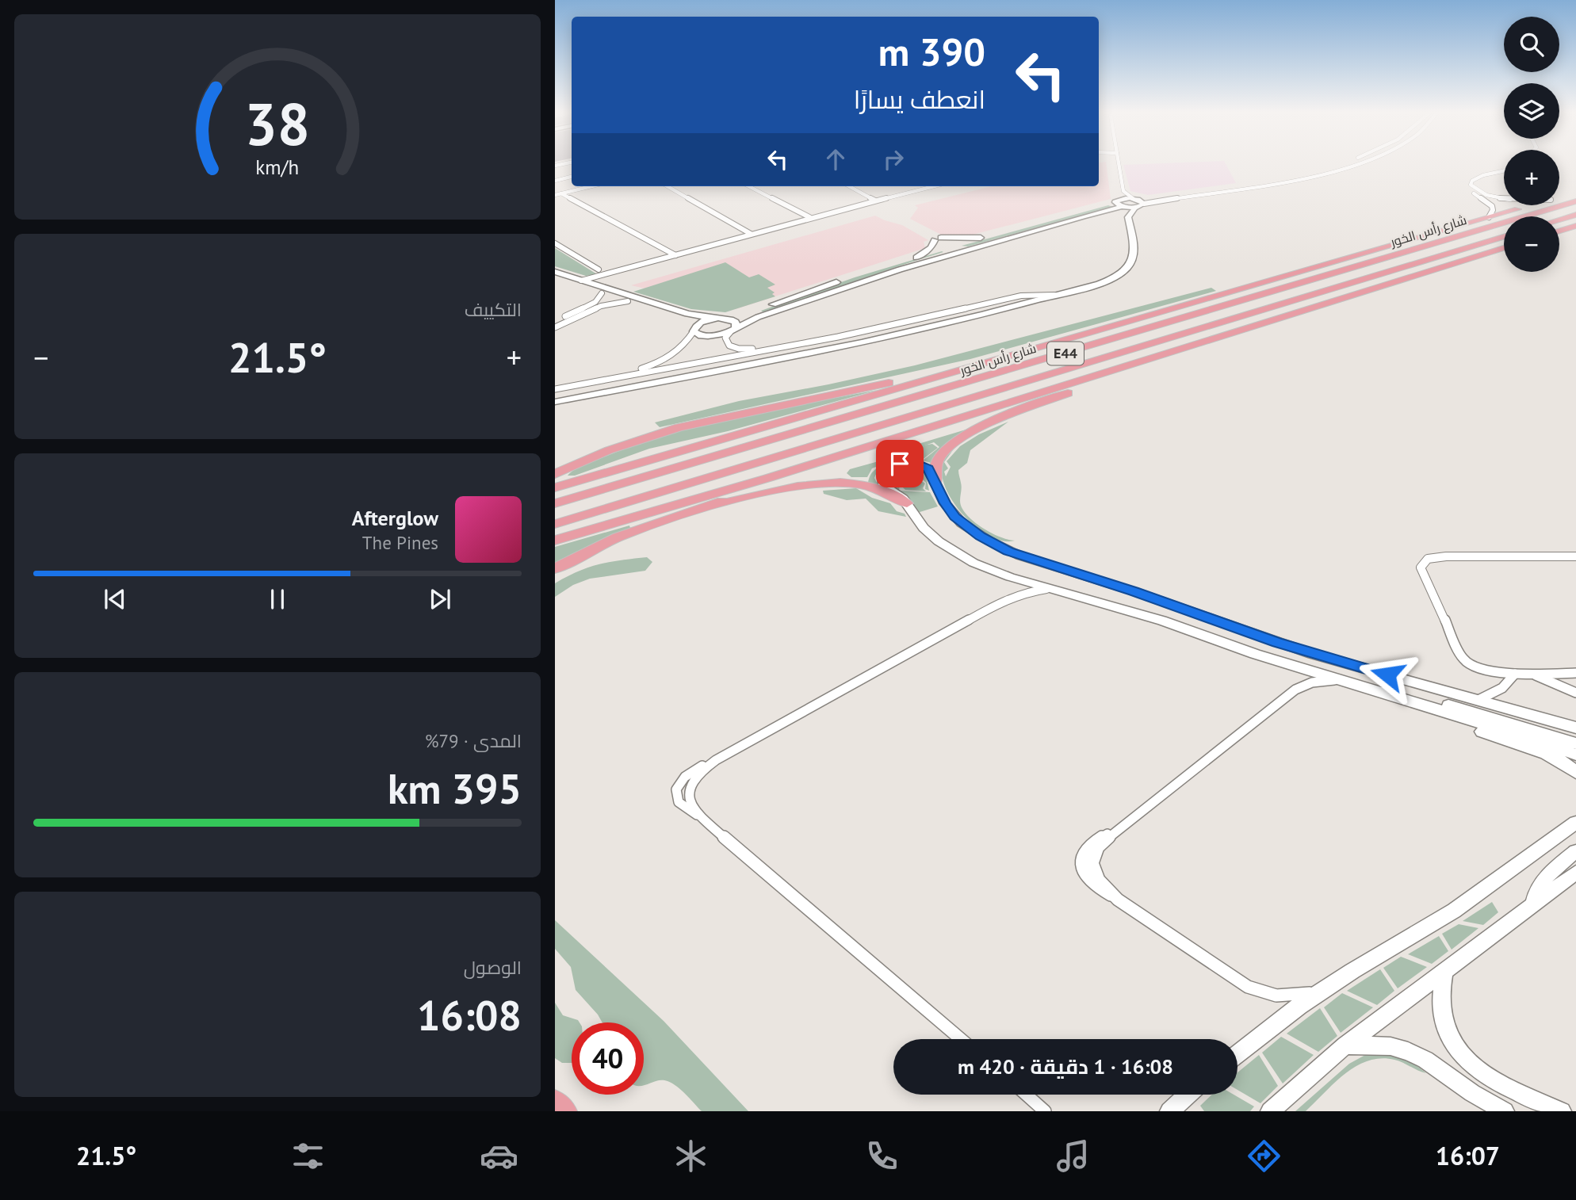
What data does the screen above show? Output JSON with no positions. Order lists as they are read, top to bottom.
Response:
{
  "streets": {
    "highway": ["شارع رأس الخور", "E44"]
  },
  "page": {
    "map_buttons": ["+", "−"],
    "turn": ["390 m", "انعطف يسارًا"],
    "tile": [
      "التكييف",
      ["المدى · 79%", "395 km"],
      ["الوصول", "16:08"]
    ],
    "heat": ["−", "21.5°", "+"],
    "song": ["Afterglow", "The Pines"],
    "limit": "40",
    "trip": "16:08 · 1 دقيقة · 420 m",
    "tabs": ["16:07", "21.5°"],
    "gauge": ["38", "km/h"]
  }
}
